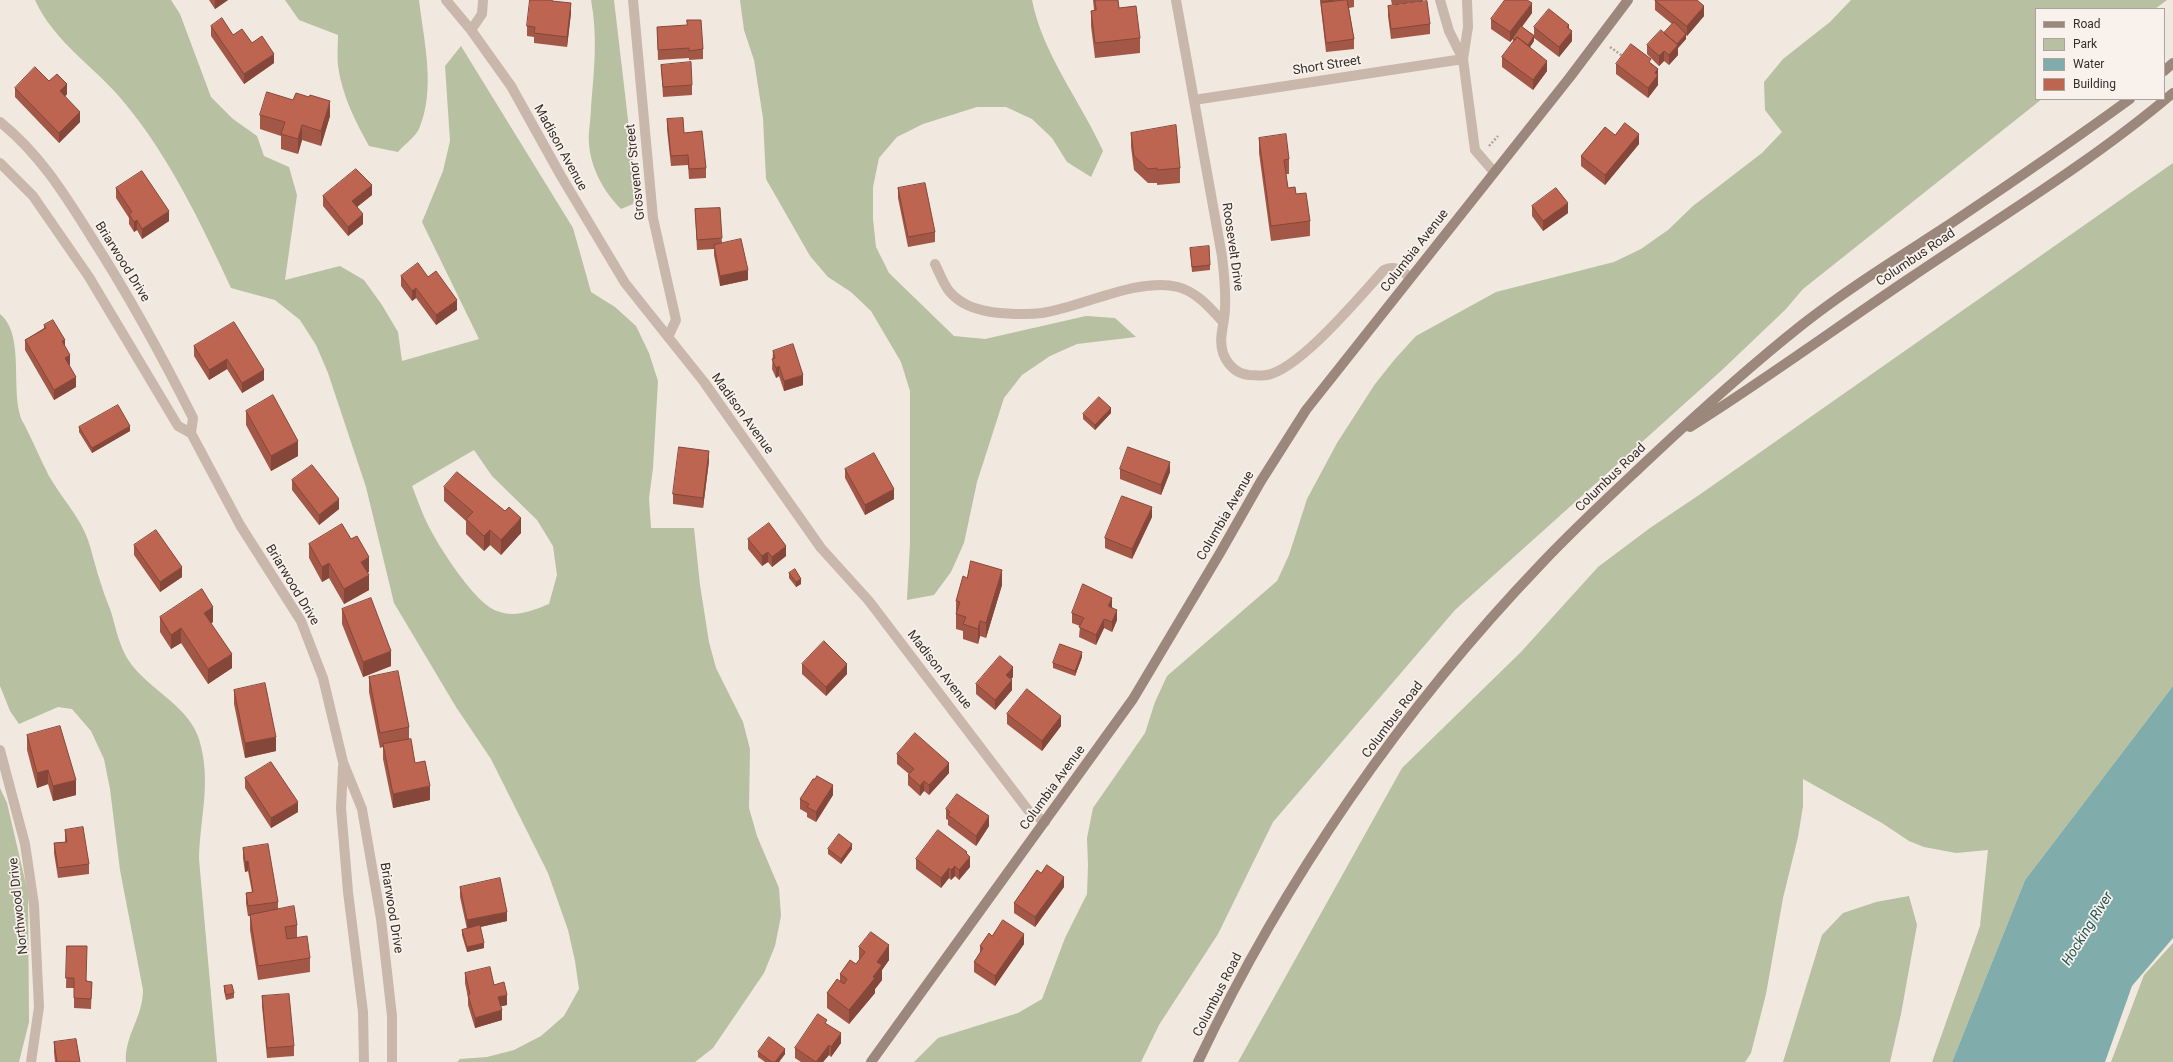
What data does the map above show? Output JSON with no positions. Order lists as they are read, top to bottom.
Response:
{
  "streets": {
    "main road": ["Columbia Avenue", "Columbus Road"],
    "street": [
      "Short Street",
      "Madison Avenue",
      "Grosvenor Street",
      "Roosevelt Drive",
      "Briarwood Drive",
      "Northwood Drive"
    ]
  },
  "crossings": [
    ["Short Street", "Roosevelt Drive"],
    ["Madison Avenue", "Grosvenor Street"],
    ["Madison Avenue", "Columbia Avenue"],
    ["Roosevelt Drive", "Columbia Avenue"]
  ],
  "water": ["Hocking River"],
  "legend": [
    "Road",
    "Park",
    "Water",
    "Building"
  ]
}
